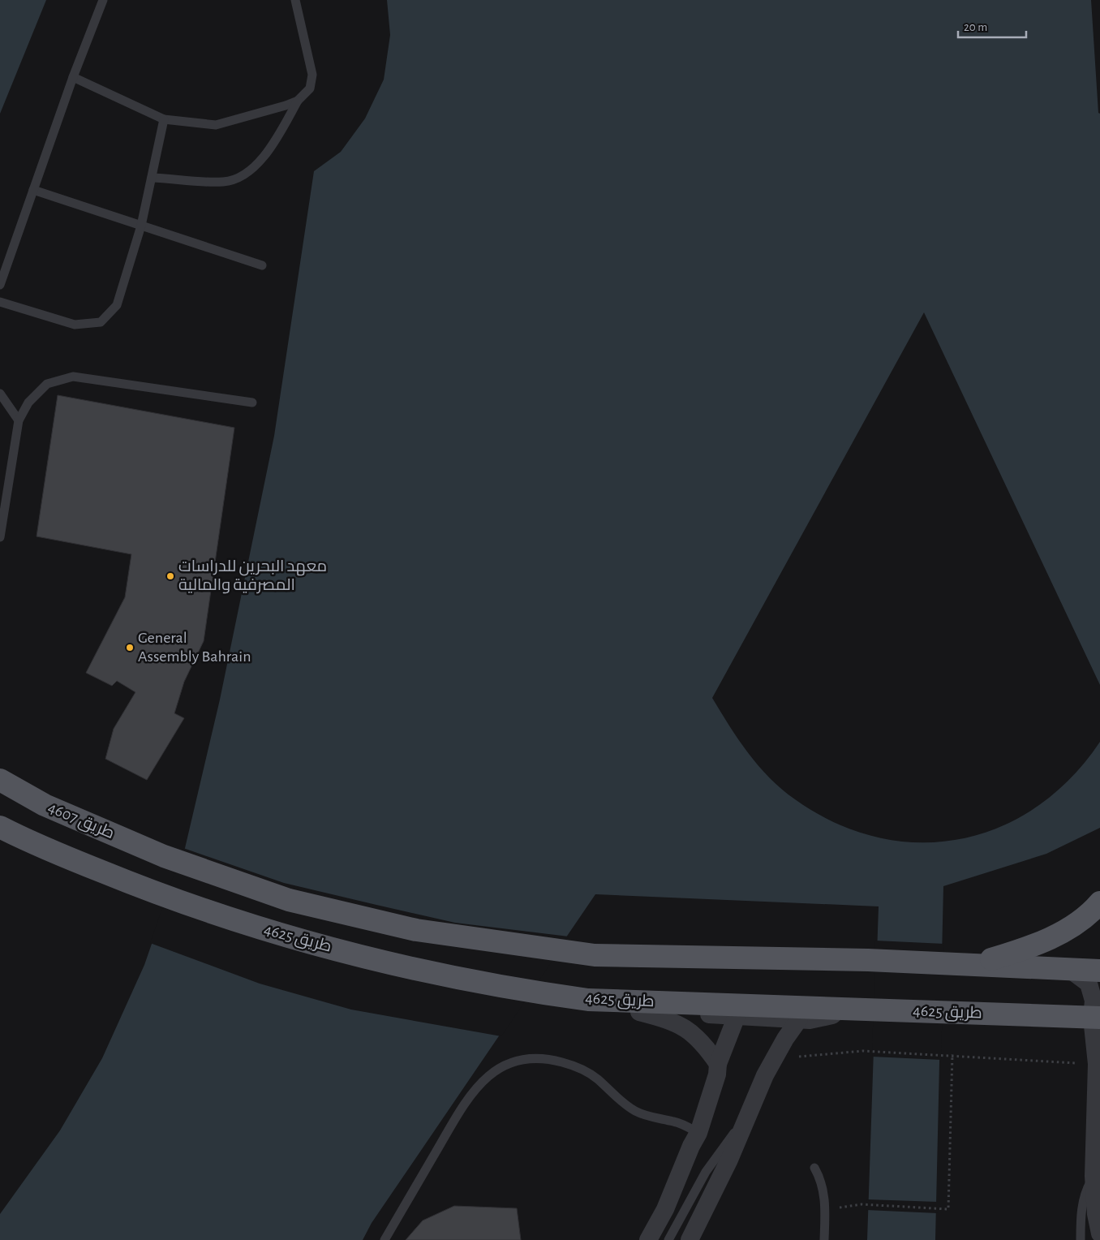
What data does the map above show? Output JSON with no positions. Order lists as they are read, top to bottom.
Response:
{
  "streets": {
    "main road": ["طريق 4607", "طريق 4625"]
  },
  "places": ["معهد البحرين للدراسات المصرفية والمالية", "General Assembly Bahrain"],
  "scale_bar": "20 m"
}
